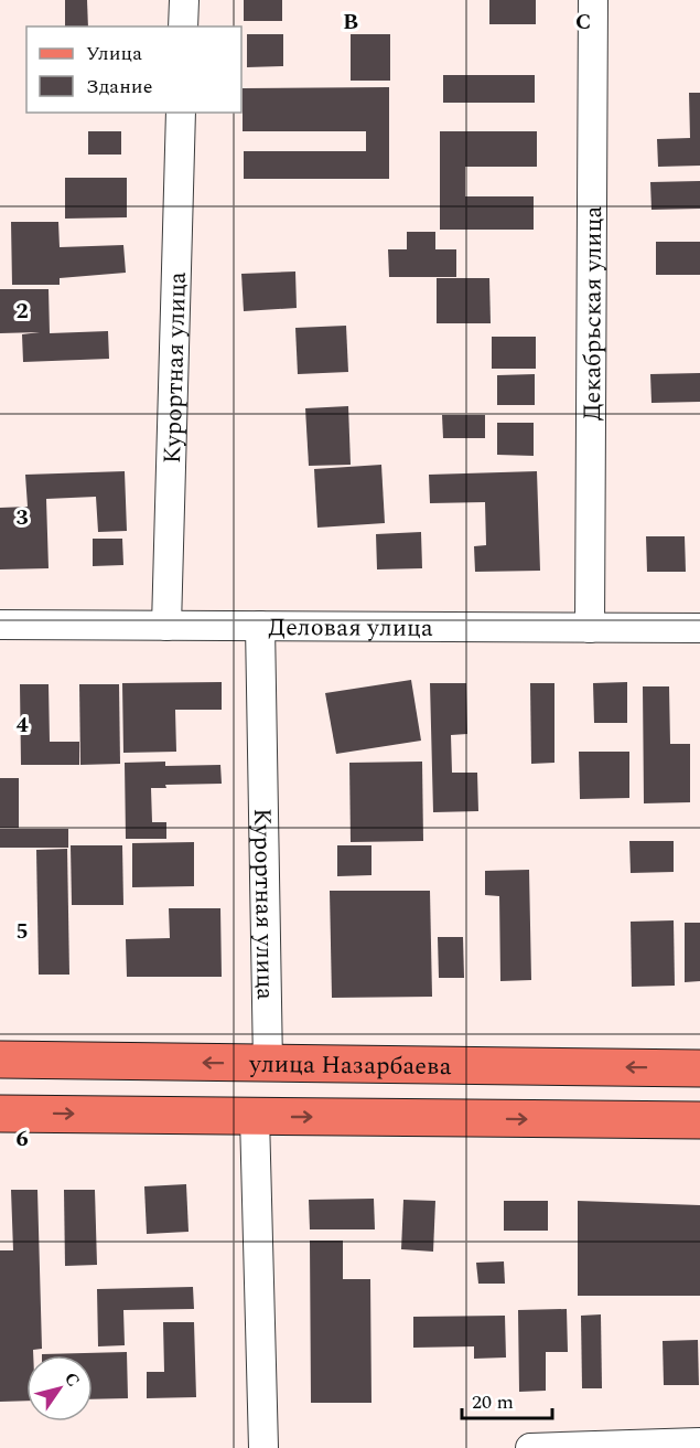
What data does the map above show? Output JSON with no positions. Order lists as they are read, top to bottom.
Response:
{
  "streets": {
    "main road": ["улица Назарбаева"],
    "street": ["Декабрьская улица", "Курортная улица", "Деловая улица"]
  },
  "crossings": [
    ["Декабрьская улица", "Деловая улица"],
    ["Курортная улица", "Деловая улица"],
    ["Курортная улица", "улица Назарбаева"]
  ],
  "legend": ["Улица", "Здание"],
  "scale_bar": "20 m",
  "north": "top right",
  "grid": {
    "columns": ["B", "C"],
    "rows": [
      "2",
      "3",
      "4",
      "5",
      "6"
    ]
  }
}
